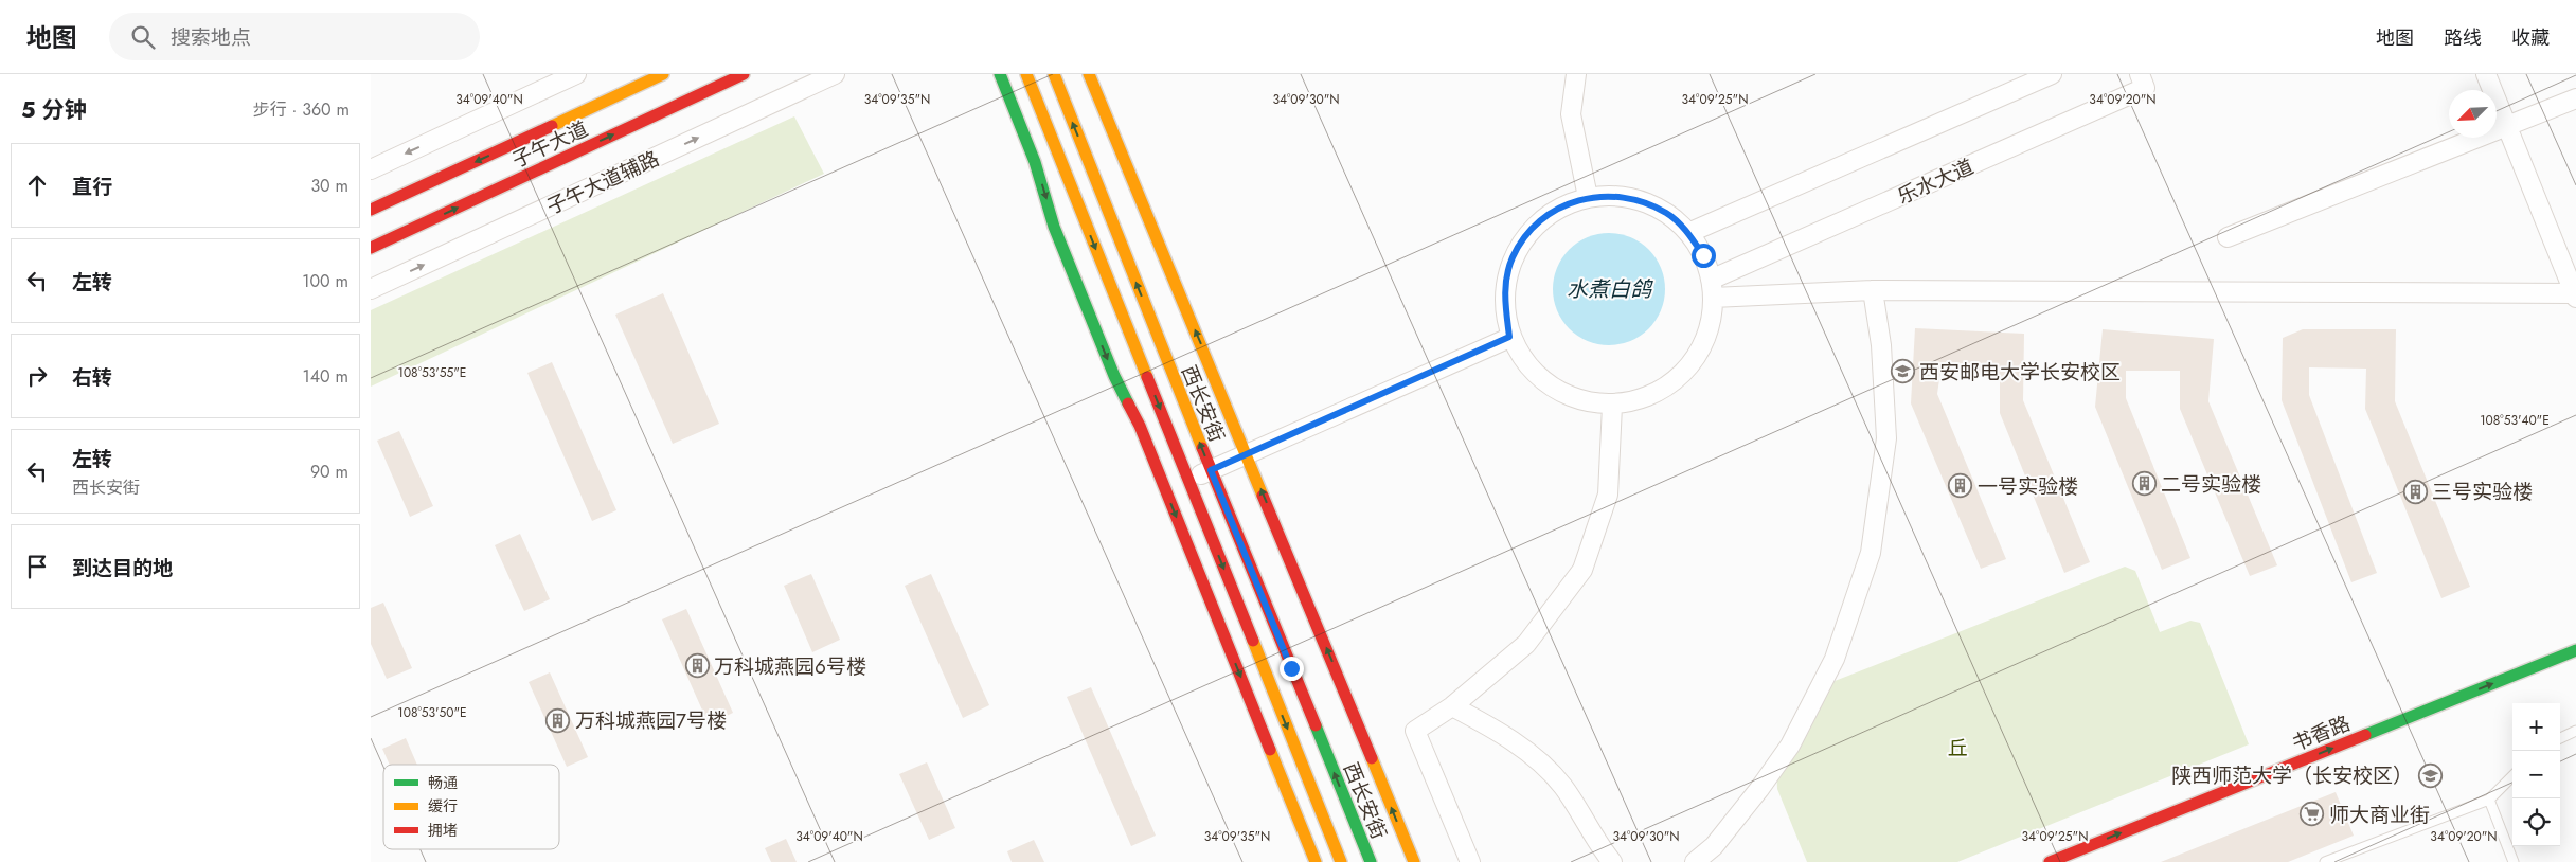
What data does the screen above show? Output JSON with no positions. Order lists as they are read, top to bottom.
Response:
{
  "streets": {
    "main road": ["子午大道", "西长安街", "书香路"],
    "street": ["乐水大道", "子午大道辅路"]
  },
  "one_way": ["书香路"],
  "water": ["水煮白鸽"],
  "parks": ["丘"],
  "places": {
    "school or university": ["西安邮电大学长安校区", "陕西师范大学（长安校区）"],
    "building": [
      "二号实验楼",
      "一号实验楼",
      "三号实验楼",
      "万科城燕园6号楼",
      "万科城燕园7号楼"
    ],
    "supermarket": ["师大商业街"]
  },
  "legend": ["畅通", "缓行", "拥堵"],
  "north": "bottom left",
  "page": {
    "header": "地图",
    "search": "搜索地点",
    "nav": ["地图", "路线", "收藏"],
    "heading": ["5 分钟", "步行 · 360 m"],
    "list": [
      ["直行", "30 m"],
      ["左转", "100 m"],
      ["右转", "140 m"],
      ["左转", "西长安街", "90 m"],
      "到达目的地"
    ],
    "map_buttons": ["+", "−"]
  },
  "coordinates": [
    "34°09'40\"N",
    "34°09'35\"N",
    "34°09'30\"N",
    "34°09'25\"N",
    "34°09'20\"N",
    "108°53'55\"E",
    "108°53'40\"E",
    "108°53'50\"E"
  ]
}
